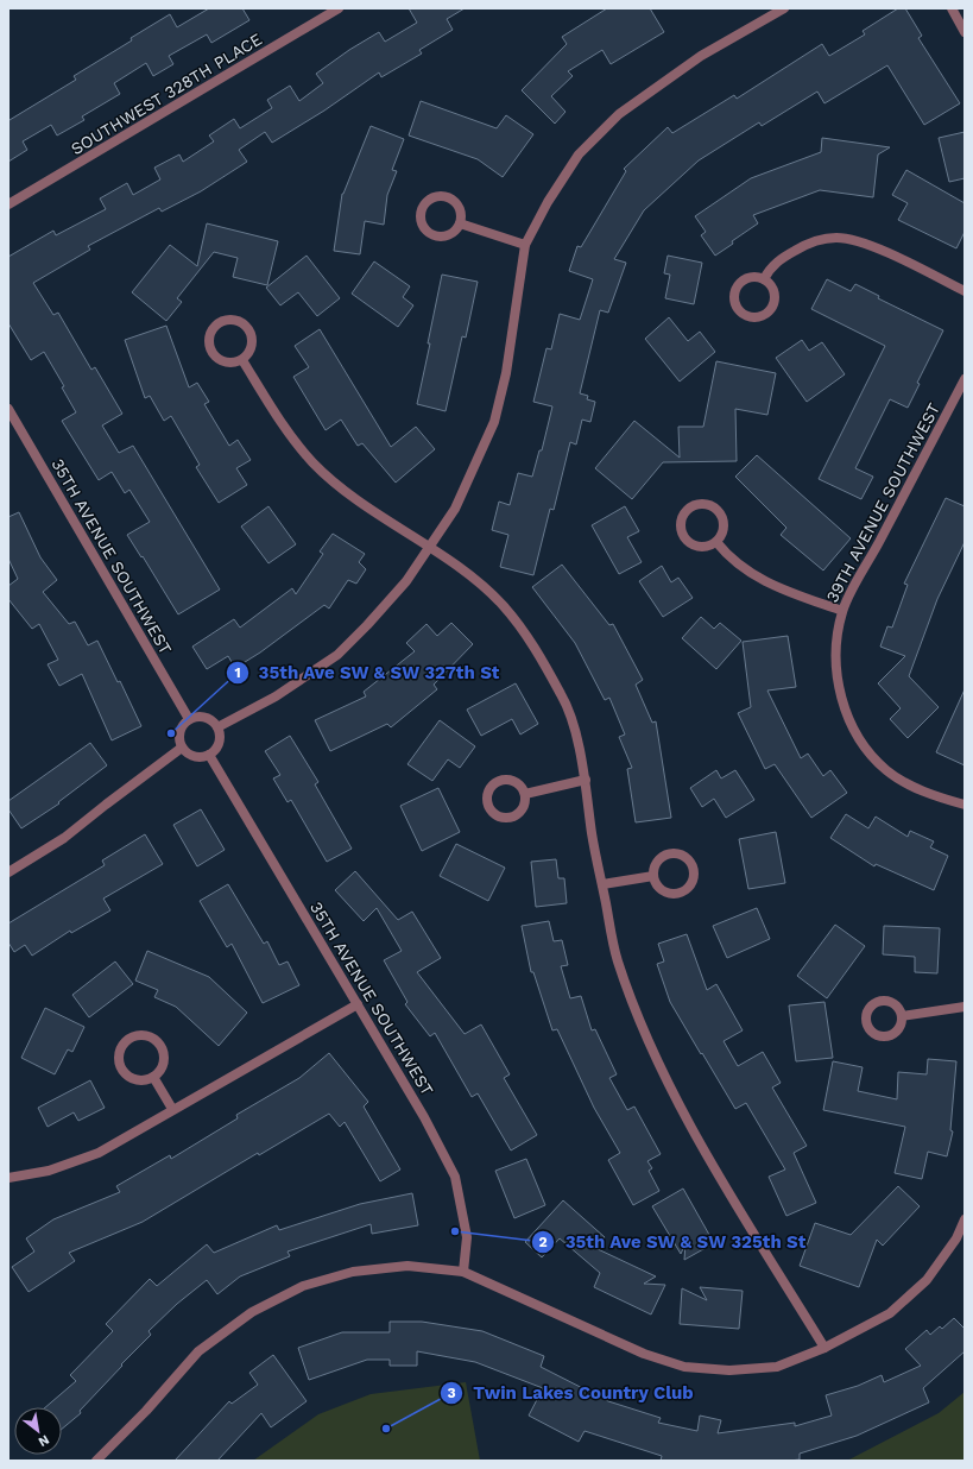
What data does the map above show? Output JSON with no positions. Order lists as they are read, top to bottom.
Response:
{
  "streets": {
    "street": ["SOUTHWEST 328TH PLACE", "39TH AVENUE SOUTHWEST", "35TH AVENUE SOUTHWEST"]
  },
  "places": ["35th Ave SW & SW 327th St", "35th Ave SW & SW 325th St", "Twin Lakes Country Club"],
  "north": "bottom right"
}
